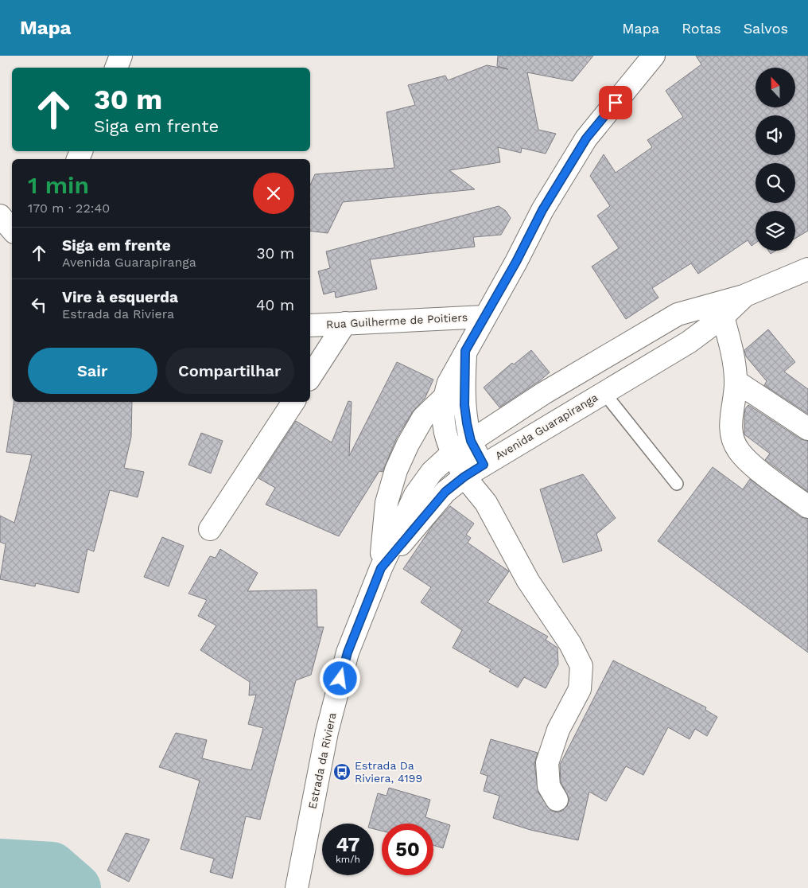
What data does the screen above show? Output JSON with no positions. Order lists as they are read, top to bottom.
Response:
{
  "streets": {
    "street": ["Rua Guilherme de Poitiers", "Avenida Guarapiranga", "Estrada da Riviera"]
  },
  "crossings": [
    ["Avenida Guarapiranga", "Estrada da Riviera"]
  ],
  "places": {
    "bus stop": ["Estrada Da Riviera, 4199"]
  },
  "north": "top",
  "page": {
    "header": "Mapa",
    "nav": ["Mapa", "Rotas", "Salvos"],
    "turn": ["30 m", "Siga em frente"],
    "heading": ["1 min", "170 m · 22:40"],
    "list": [
      {
        "name": "Siga em frente",
        "note": "Avenida Guarapiranga",
        "value": "30 m"
      },
      {
        "name": "Vire à esquerda",
        "note": "Estrada da Riviera",
        "value": "40 m"
      }
    ],
    "buttons": ["Sair", "Compartilhar"],
    "speed": "47 km/h",
    "limit": "50"
  }
}
